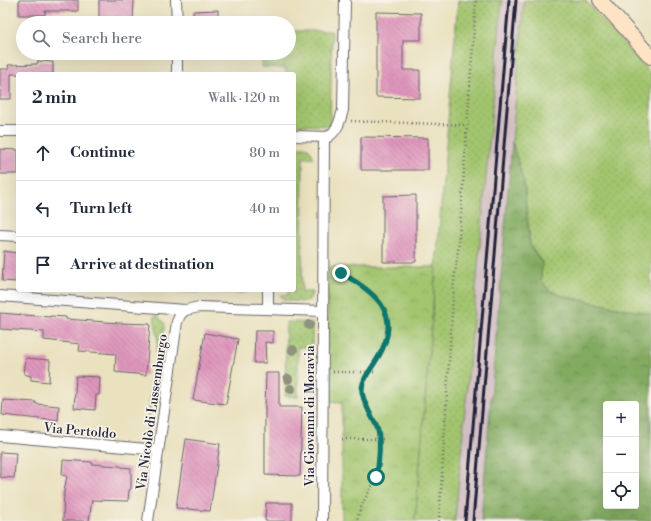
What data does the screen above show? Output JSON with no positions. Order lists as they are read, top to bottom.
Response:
{
  "streets": {
    "street": ["Via Nicolò di Lussemburgo", "Via Giovanni di Moravia", "Via Pertoldo"]
  },
  "crossings": [
    ["Via Nicolò di Lussemburgo", "Via Pertoldo"]
  ],
  "page": {
    "search": "Search here",
    "heading": ["2 min", "Walk · 120 m"],
    "list": [
      ["Continue", "80 m"],
      ["Turn left", "40 m"],
      "Arrive at destination"
    ],
    "map_buttons": ["+", "−"]
  }
}
